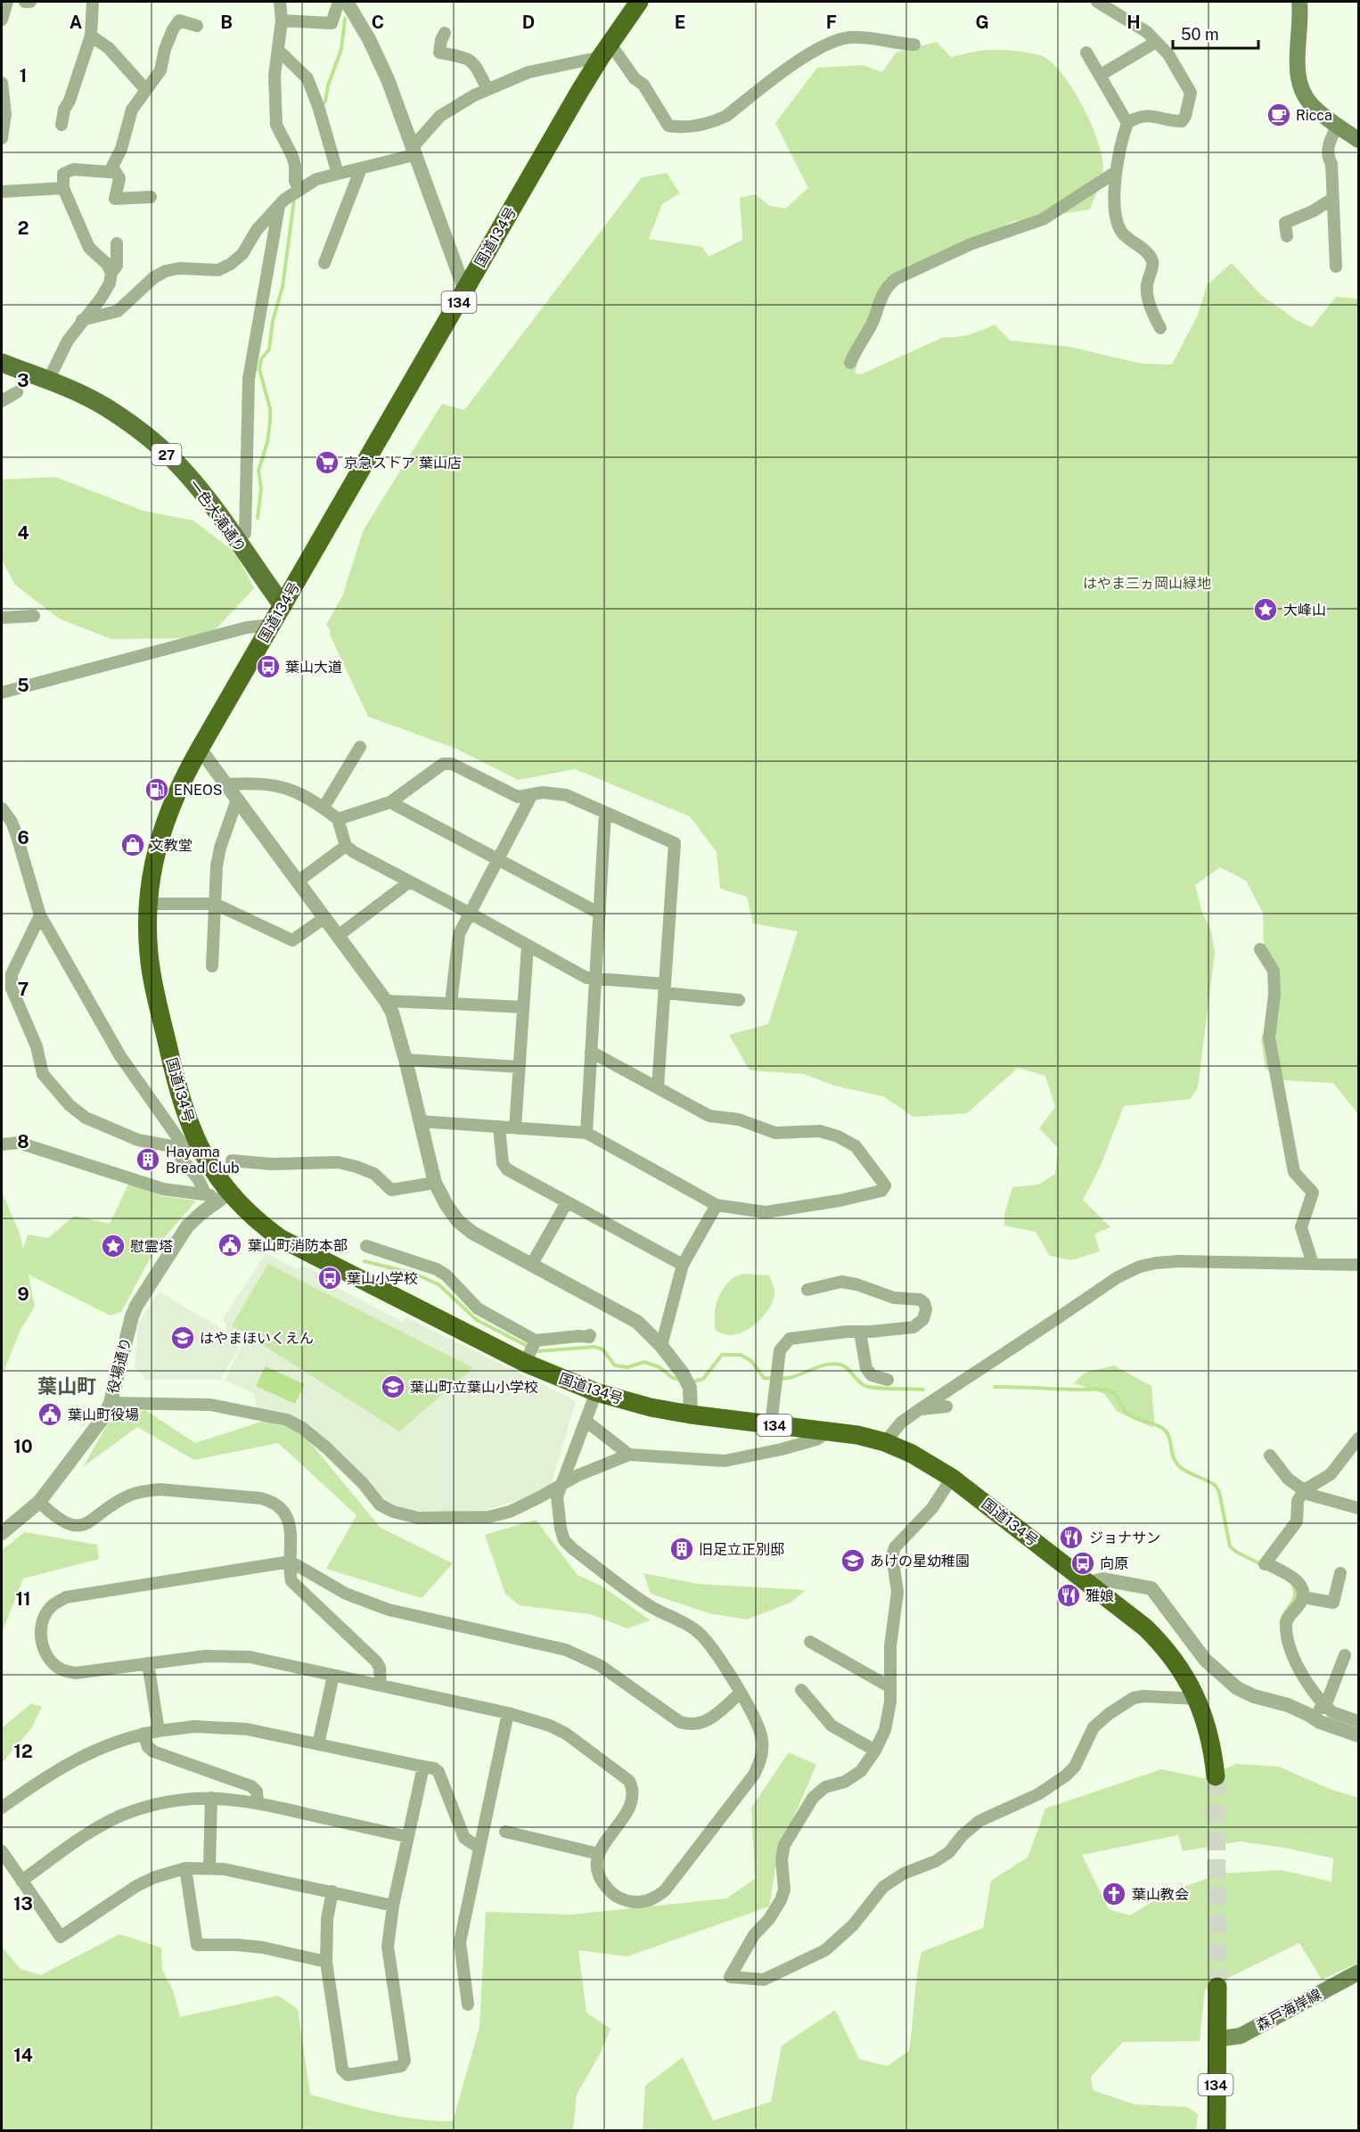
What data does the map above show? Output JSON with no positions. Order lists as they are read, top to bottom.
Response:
{
  "streets": {
    "highway": ["国道134号", "134"],
    "main road": ["27", "一色大滝通り", "森戸海岸線"],
    "street": ["役場通り"]
  },
  "crossings": [
    ["国道134号", "一色大滝通り"],
    ["国道134号", "役場通り"],
    ["134", "森戸海岸線"]
  ],
  "districts": ["葉山町"],
  "parks": ["はやま三ヵ岡山緑地"],
  "places": {
    "cafe": ["Ricca"],
    "supermarket": ["京急ストア 葉山店"],
    "place": ["大峰山", "慰霊塔"],
    "bus stop": ["葉山大道", "葉山小学校", "向原"],
    "fuel station": ["ENEOS"],
    "shop": ["文教堂"],
    "building": ["Hayama Bread Club", "旧足立正別邸"],
    "public building": ["葉山町消防本部", "葉山町役場"],
    "school or university": ["はやまほいくえん", "葉山町立葉山小学校", "あけの星幼稚園"],
    "restaurant": ["ジョナサン", "雅娘"],
    "church": ["葉山教会"]
  },
  "scale_bar": "50 m",
  "grid": {
    "columns": [
      "A",
      "B",
      "C",
      "D",
      "E",
      "F",
      "G",
      "H"
    ],
    "rows": [
      "1",
      "2",
      "3",
      "4",
      "5",
      "6",
      "7",
      "8",
      "9",
      "10",
      "11",
      "12",
      "13",
      "14"
    ]
  }
}
